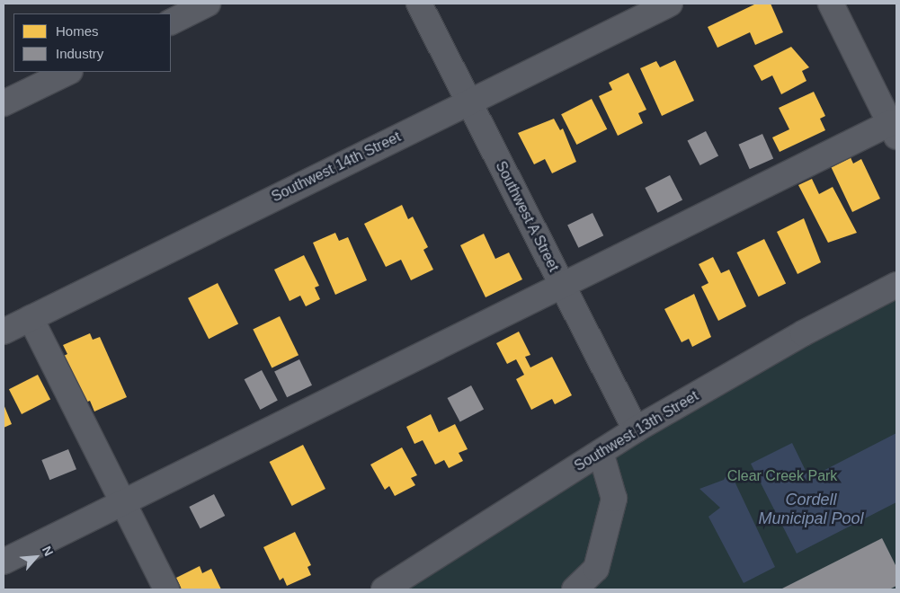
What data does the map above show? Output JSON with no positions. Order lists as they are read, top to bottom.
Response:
{
  "streets": {
    "street": ["Southwest 14th Street", "Southwest A Street", "Southwest 13th Street"]
  },
  "crossings": [
    ["Southwest 14th Street", "Southwest A Street"],
    ["Southwest A Street", "Southwest 13th Street"]
  ],
  "water": ["Cordell Municipal Pool"],
  "parks": ["Clear Creek Park"],
  "legend": ["Homes", "Industry"],
  "north": "top right"
}
